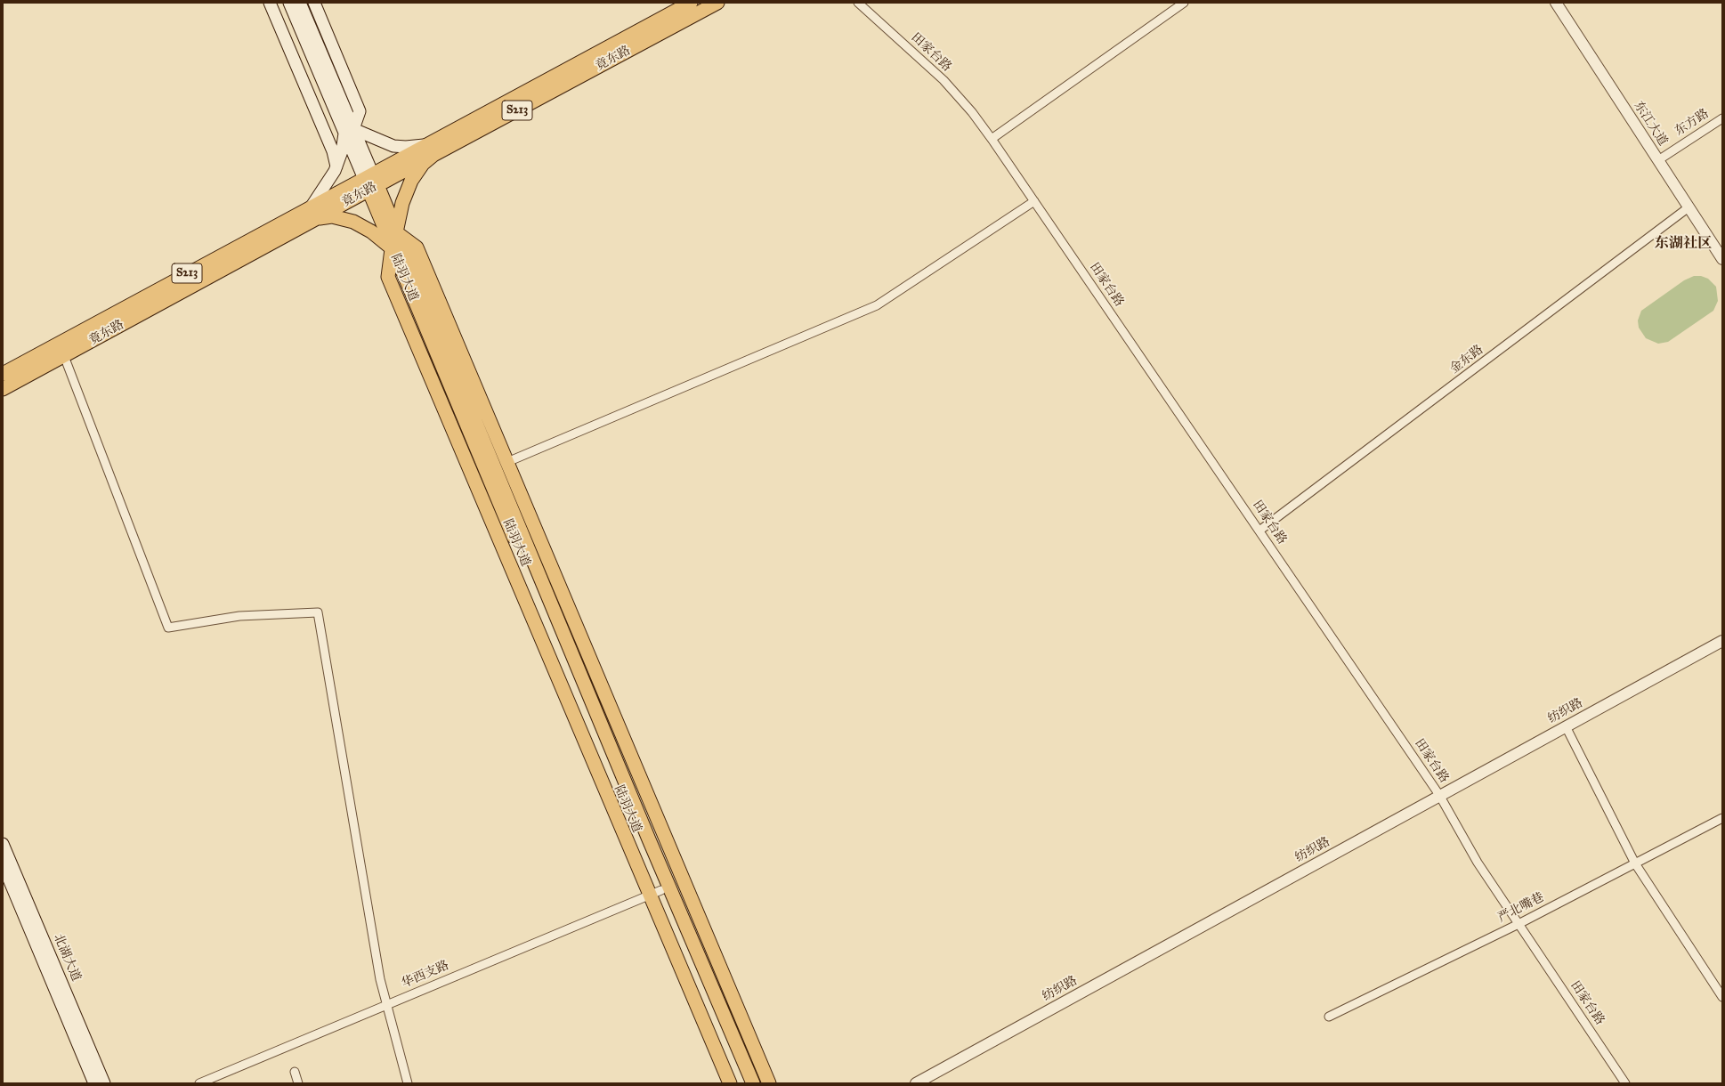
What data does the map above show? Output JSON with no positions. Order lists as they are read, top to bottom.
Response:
{
  "streets": {
    "main road": [
      "竟东路",
      "S213",
      "陆羽大道",
      "北湖大道"
    ],
    "street": [
      "田家台路",
      "东方路",
      "东江大道",
      "金东路",
      "纺织路",
      "严北嘴巷",
      "华西支路"
    ]
  },
  "crossings": [
    ["田家台路", "金东路"],
    ["田家台路", "纺织路"],
    ["田家台路", "严北嘴巷"],
    ["竟东路", "陆羽大道"],
    ["东方路", "东江大道"],
    ["东江大道", "金东路"]
  ],
  "districts": ["东湖社区"]
}
